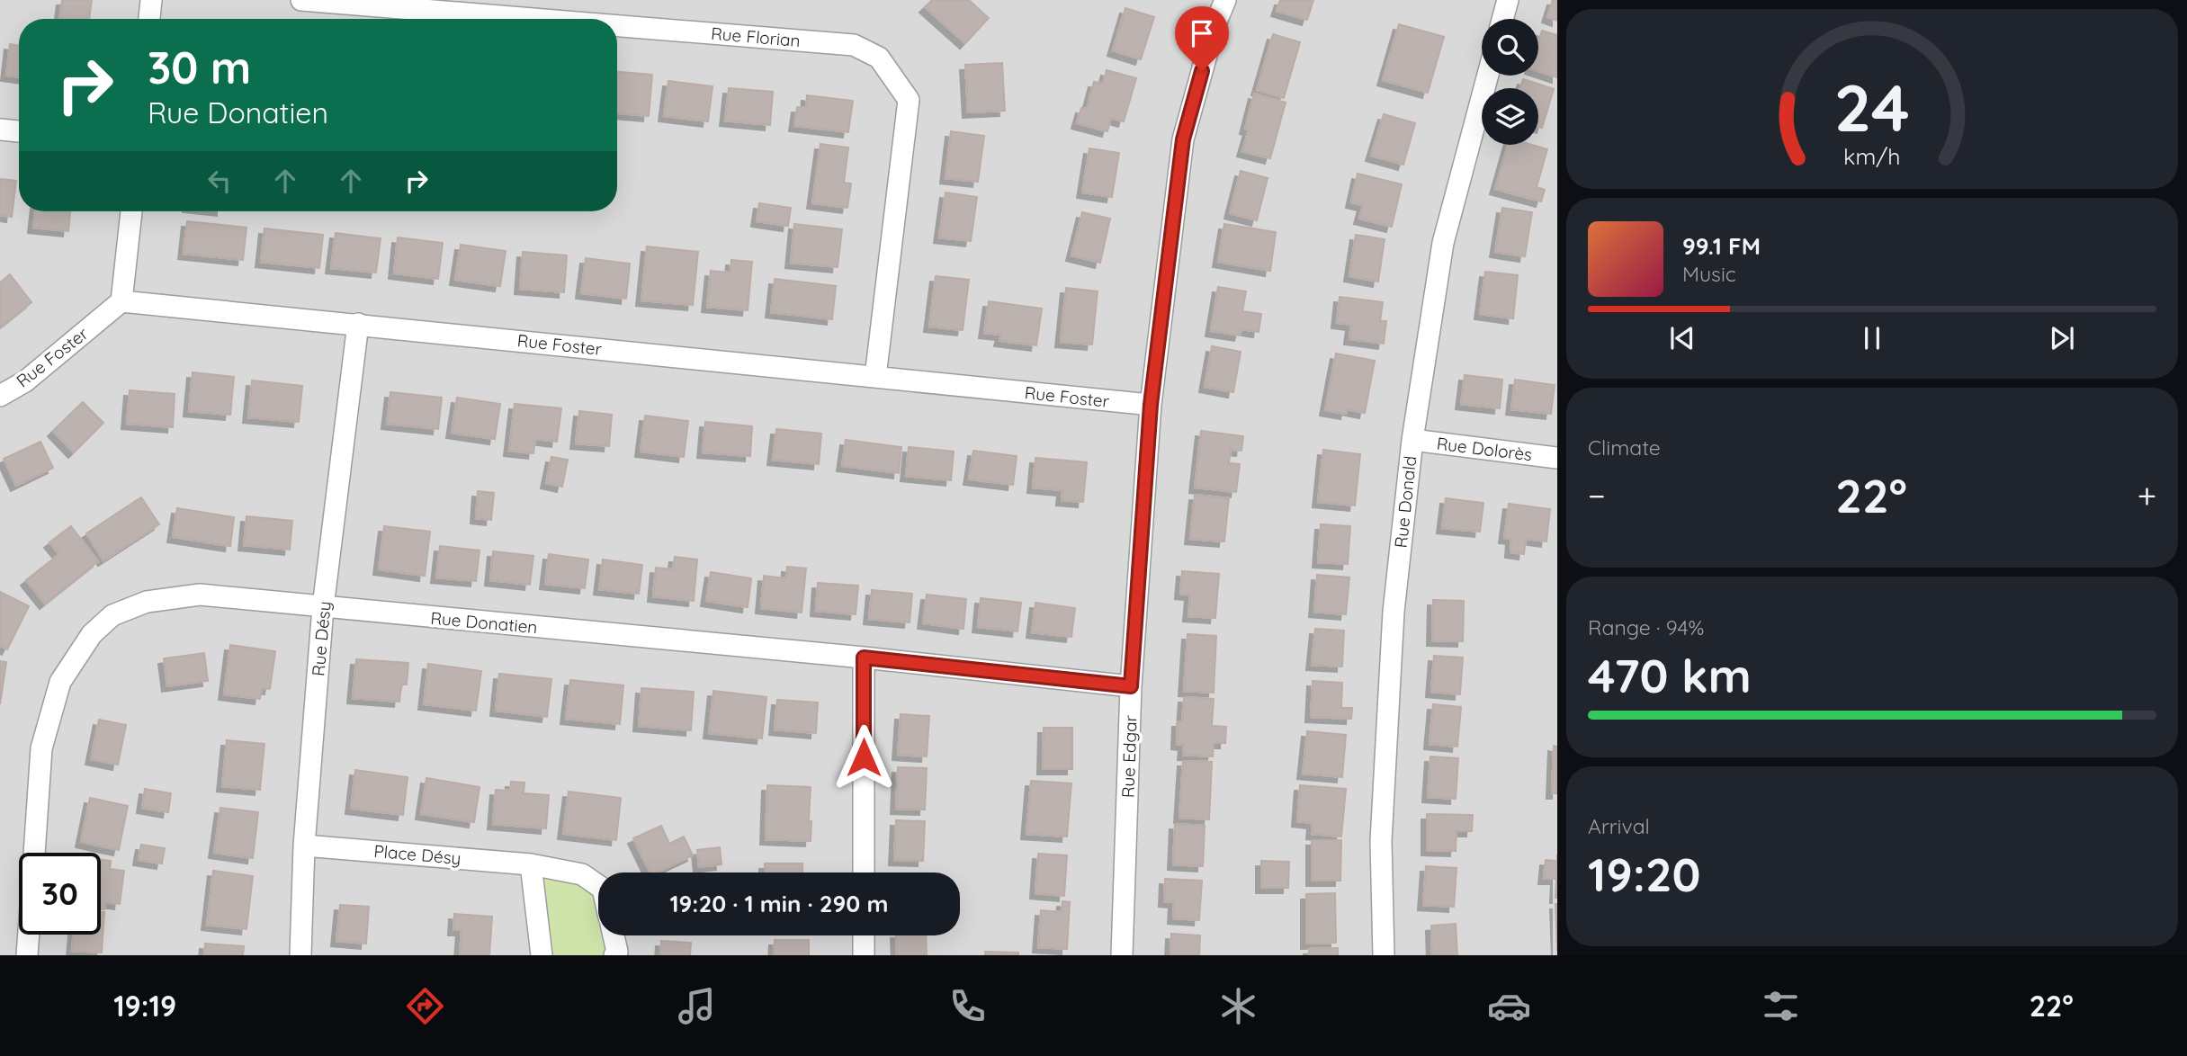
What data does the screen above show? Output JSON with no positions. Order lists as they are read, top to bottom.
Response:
{
  "streets": {
    "street": [
      "Rue Florian",
      "Rue Foster",
      "Rue Dolorès",
      "Rue Donald",
      "Rue Donatien",
      "Rue Désy",
      "Rue Edgar",
      "Place Désy"
    ]
  },
  "crossings": [
    ["Rue Florian", "Rue Foster"],
    ["Rue Foster", "Rue Désy"],
    ["Rue Foster", "Rue Edgar"],
    ["Rue Dolorès", "Rue Donald"],
    ["Rue Donatien", "Rue Désy"],
    ["Rue Donatien", "Rue Edgar"],
    ["Rue Désy", "Place Désy"]
  ],
  "page": {
    "turn": ["30 m", "Rue Donatien"],
    "song": ["99.1 FM", "Music"],
    "tile": [
      "Climate",
      ["Range · 94%", "470 km"],
      ["Arrival", "19:20"]
    ],
    "heat": ["−", "22°", "+"],
    "limit": "30",
    "trip": "19:20 · 1 min · 290 m",
    "tabs": ["19:19", "22°"],
    "gauge": ["24", "km/h"]
  }
}
